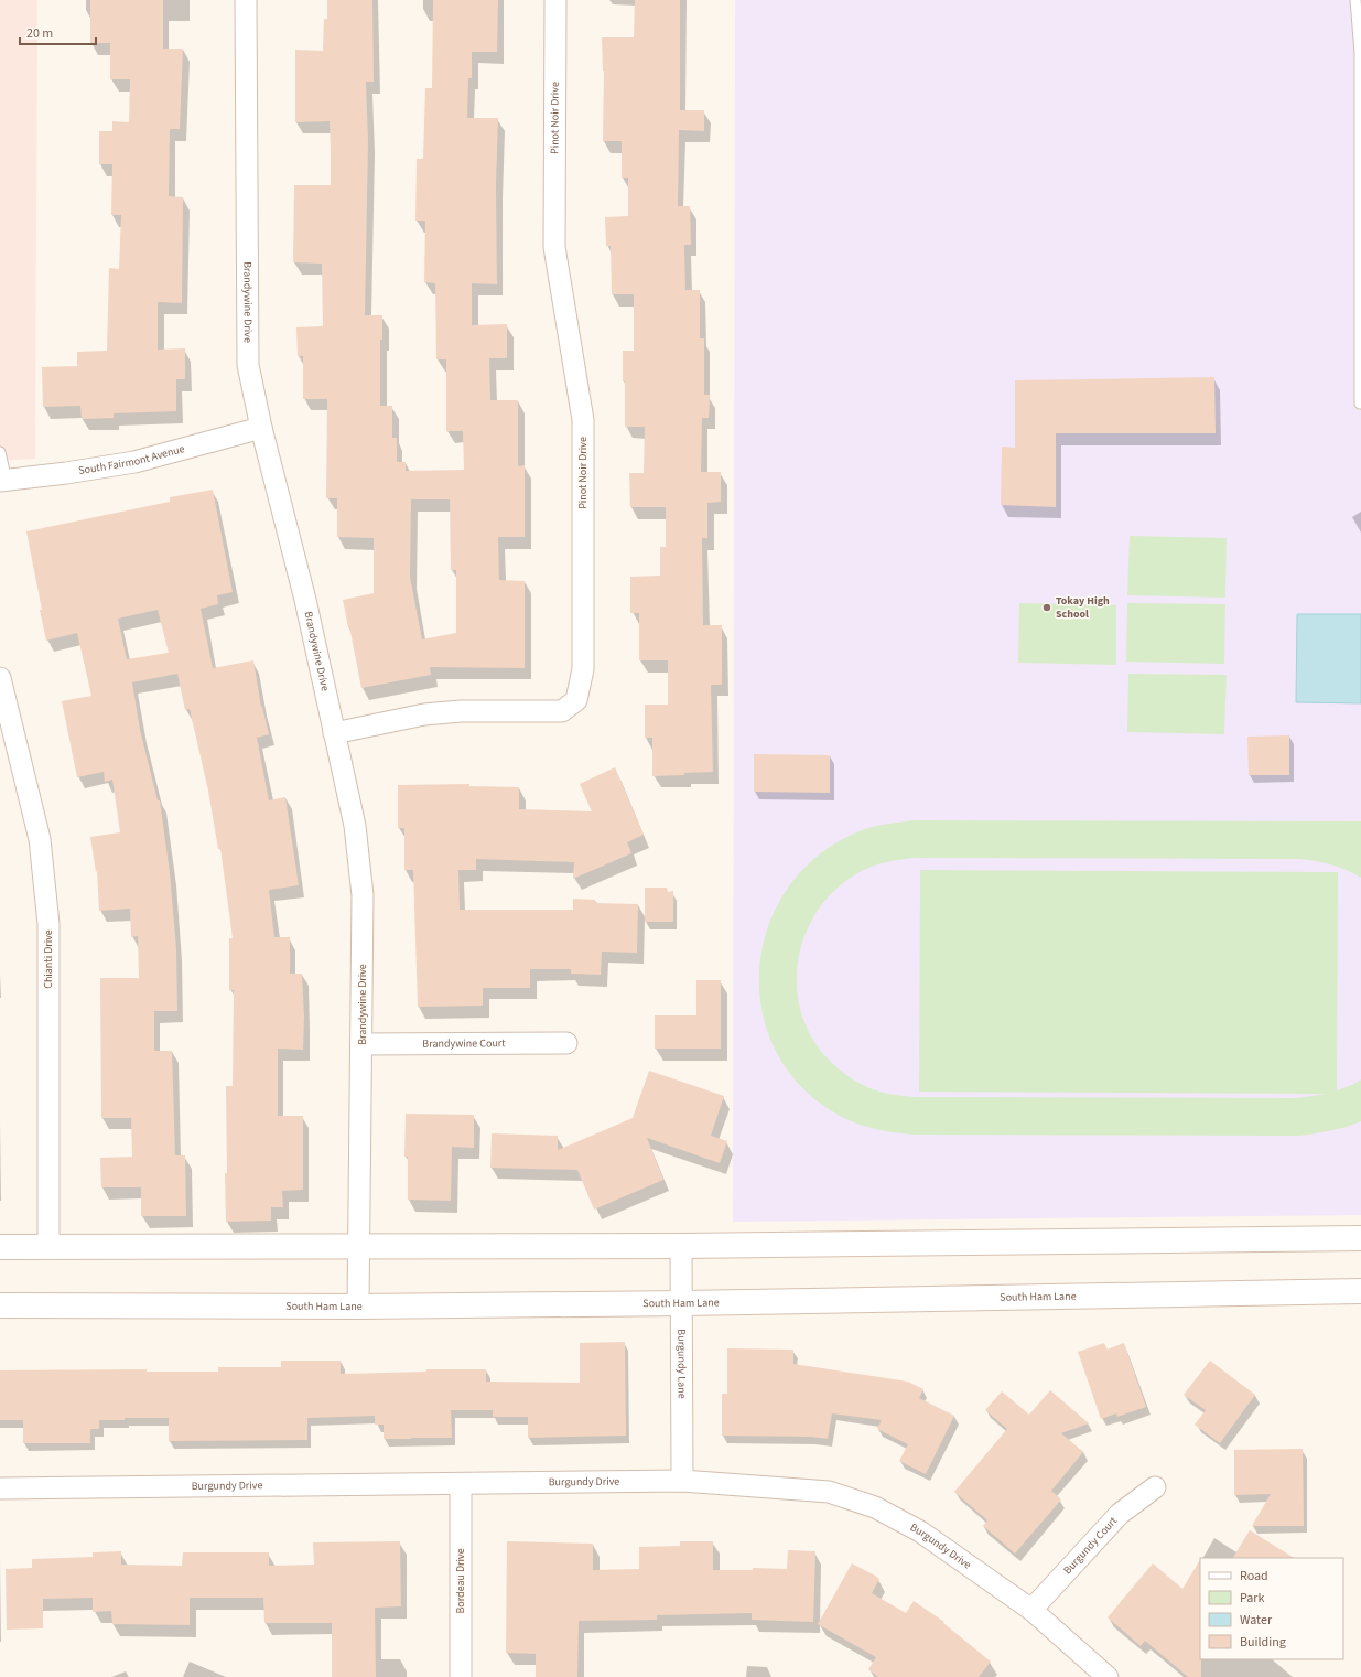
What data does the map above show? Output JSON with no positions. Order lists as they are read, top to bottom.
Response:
{
  "streets": {
    "main road": ["South Ham Lane"],
    "street": [
      "Pinot Noir Drive",
      "Brandywine Drive",
      "South Fairmont Avenue",
      "Chianti Drive",
      "Brandywine Court",
      "Burgundy Lane",
      "Burgundy Drive",
      "Burgundy Court",
      "Bordeau Drive"
    ]
  },
  "crossings": [
    ["Pinot Noir Drive", "Brandywine Drive"],
    ["Brandywine Drive", "South Fairmont Avenue"],
    ["Brandywine Drive", "Brandywine Court"],
    ["Brandywine Drive", "South Ham Lane"],
    ["South Ham Lane", "Burgundy Lane"],
    ["Burgundy Lane", "Burgundy Drive"],
    ["Burgundy Drive", "Burgundy Court"],
    ["Burgundy Drive", "Bordeau Drive"]
  ],
  "places": ["Tokay High School"],
  "legend": [
    "Road",
    "Park",
    "Water",
    "Building"
  ],
  "scale_bar": "20 m"
}
